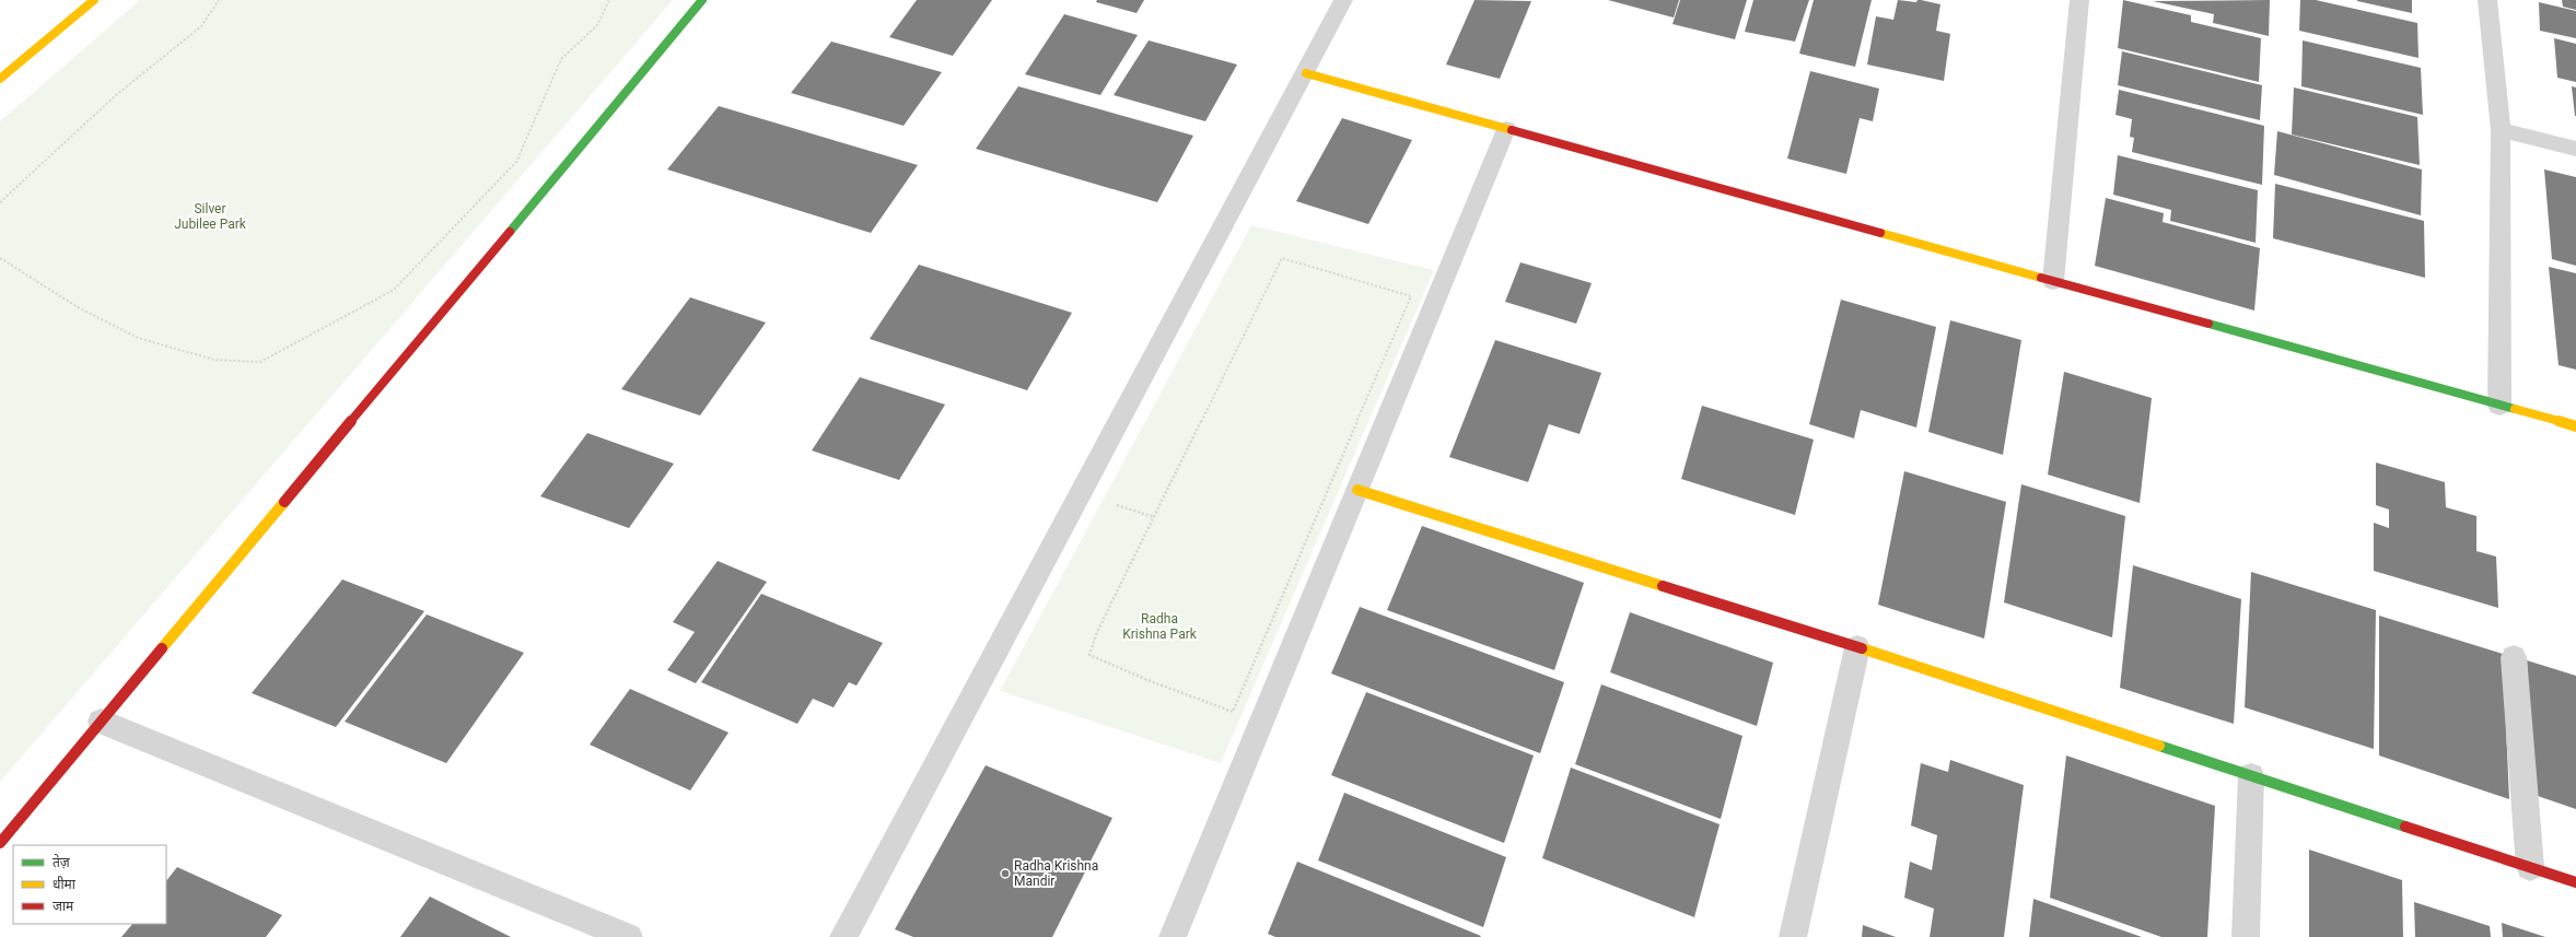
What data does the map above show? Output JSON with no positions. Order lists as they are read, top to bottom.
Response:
{
  "parks": ["Silver Jubilee Park", "Radha Krishna Park"],
  "places": ["Radha Krishna Mandir"],
  "legend": ["तेज़", "धीमा", "जाम"]
}
